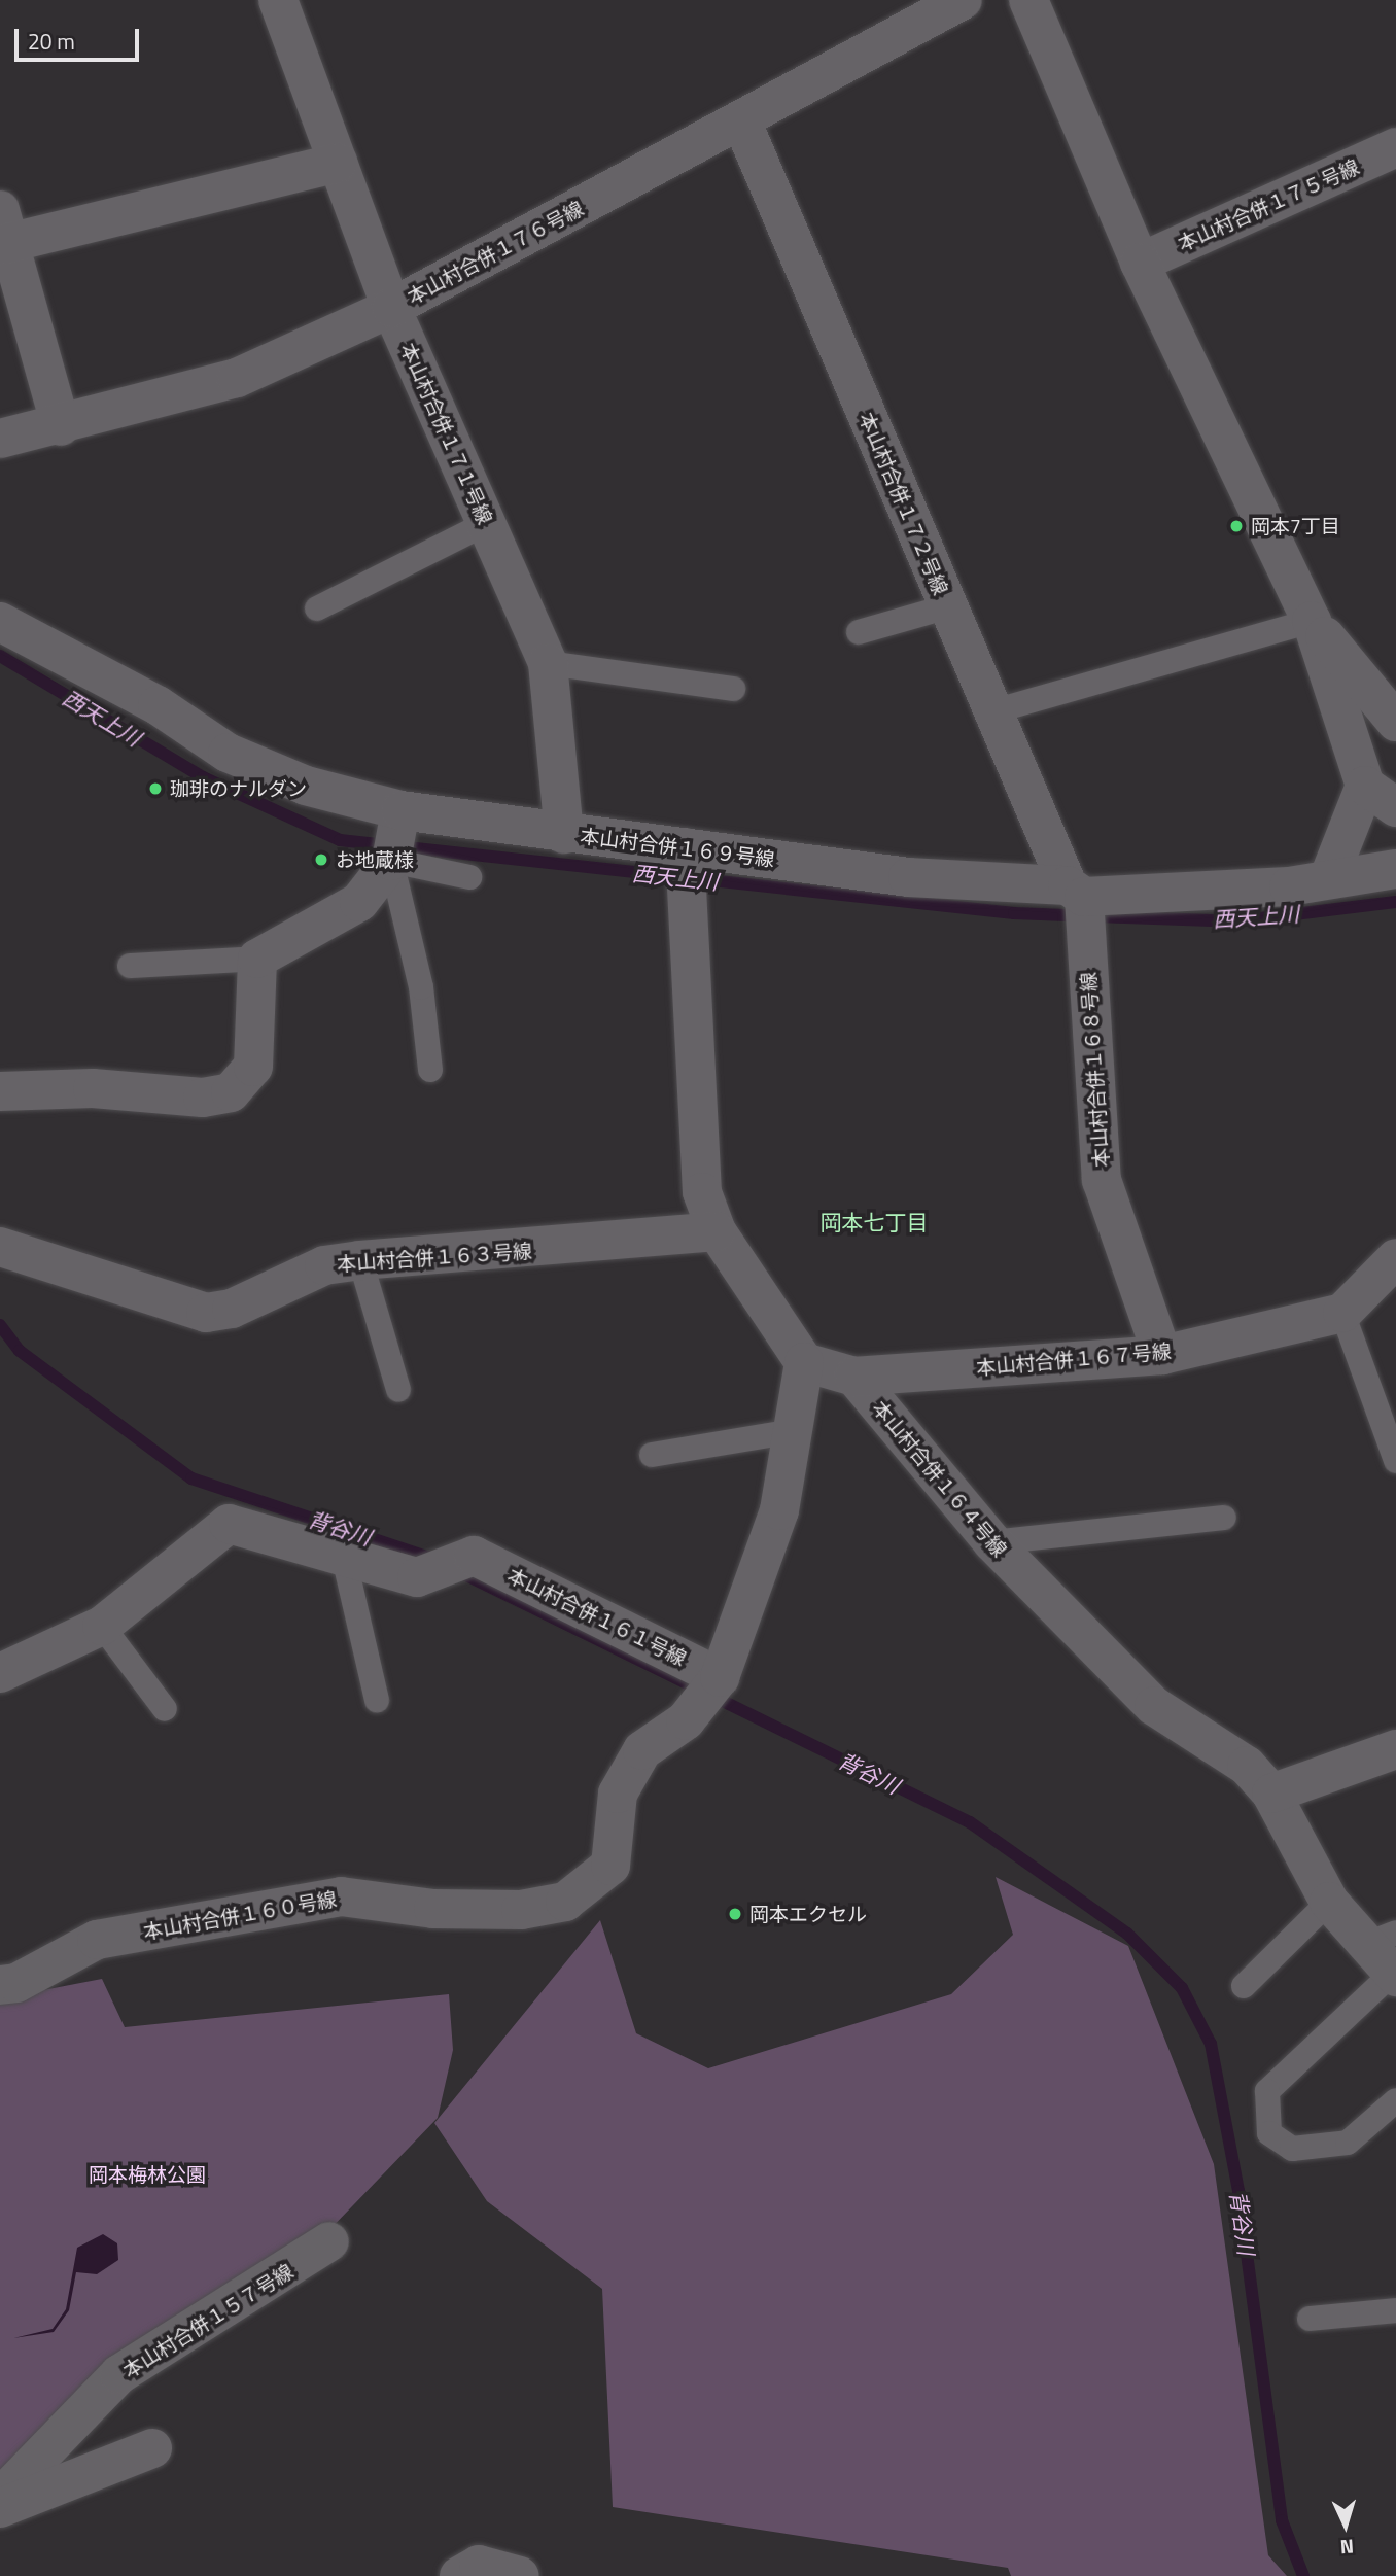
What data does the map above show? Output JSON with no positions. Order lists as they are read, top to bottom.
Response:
{
  "streets": {
    "street": [
      "本山村合併１７５号線",
      "本山村合併１７６号線",
      "本山村合併１７１号線",
      "本山村合併１７２号線",
      "本山村合併１６９号線",
      "本山村合併１６８号線",
      "本山村合併１６３号線",
      "本山村合併１６７号線",
      "本山村合併１６４号線",
      "本山村合併１６１号線",
      "本山村合併１６０号線",
      "本山村合併１５７号線"
    ]
  },
  "crossings": [
    ["本山村合併１７６号線", "本山村合併１７１号線"],
    ["本山村合併１７６号線", "本山村合併１７２号線"],
    ["本山村合併１７１号線", "本山村合併１６９号線"],
    ["本山村合併１７２号線", "本山村合併１６９号線"],
    ["本山村合併１７２号線", "本山村合併１６８号線"],
    ["本山村合併１６９号線", "本山村合併１６８号線"],
    ["本山村合併１６８号線", "本山村合併１６７号線"],
    ["本山村合併１６７号線", "本山村合併１６４号線"],
    ["本山村合併１６１号線", "本山村合併１６０号線"]
  ],
  "districts": ["岡本七丁目"],
  "water": ["西天上川", "背谷川"],
  "parks": ["岡本梅林公園"],
  "places": [
    "岡本7丁目",
    "珈琲のナルダン",
    "お地蔵様",
    "岡本エクセル"
  ],
  "scale_bar": "20 m",
  "north": "bottom"
}
